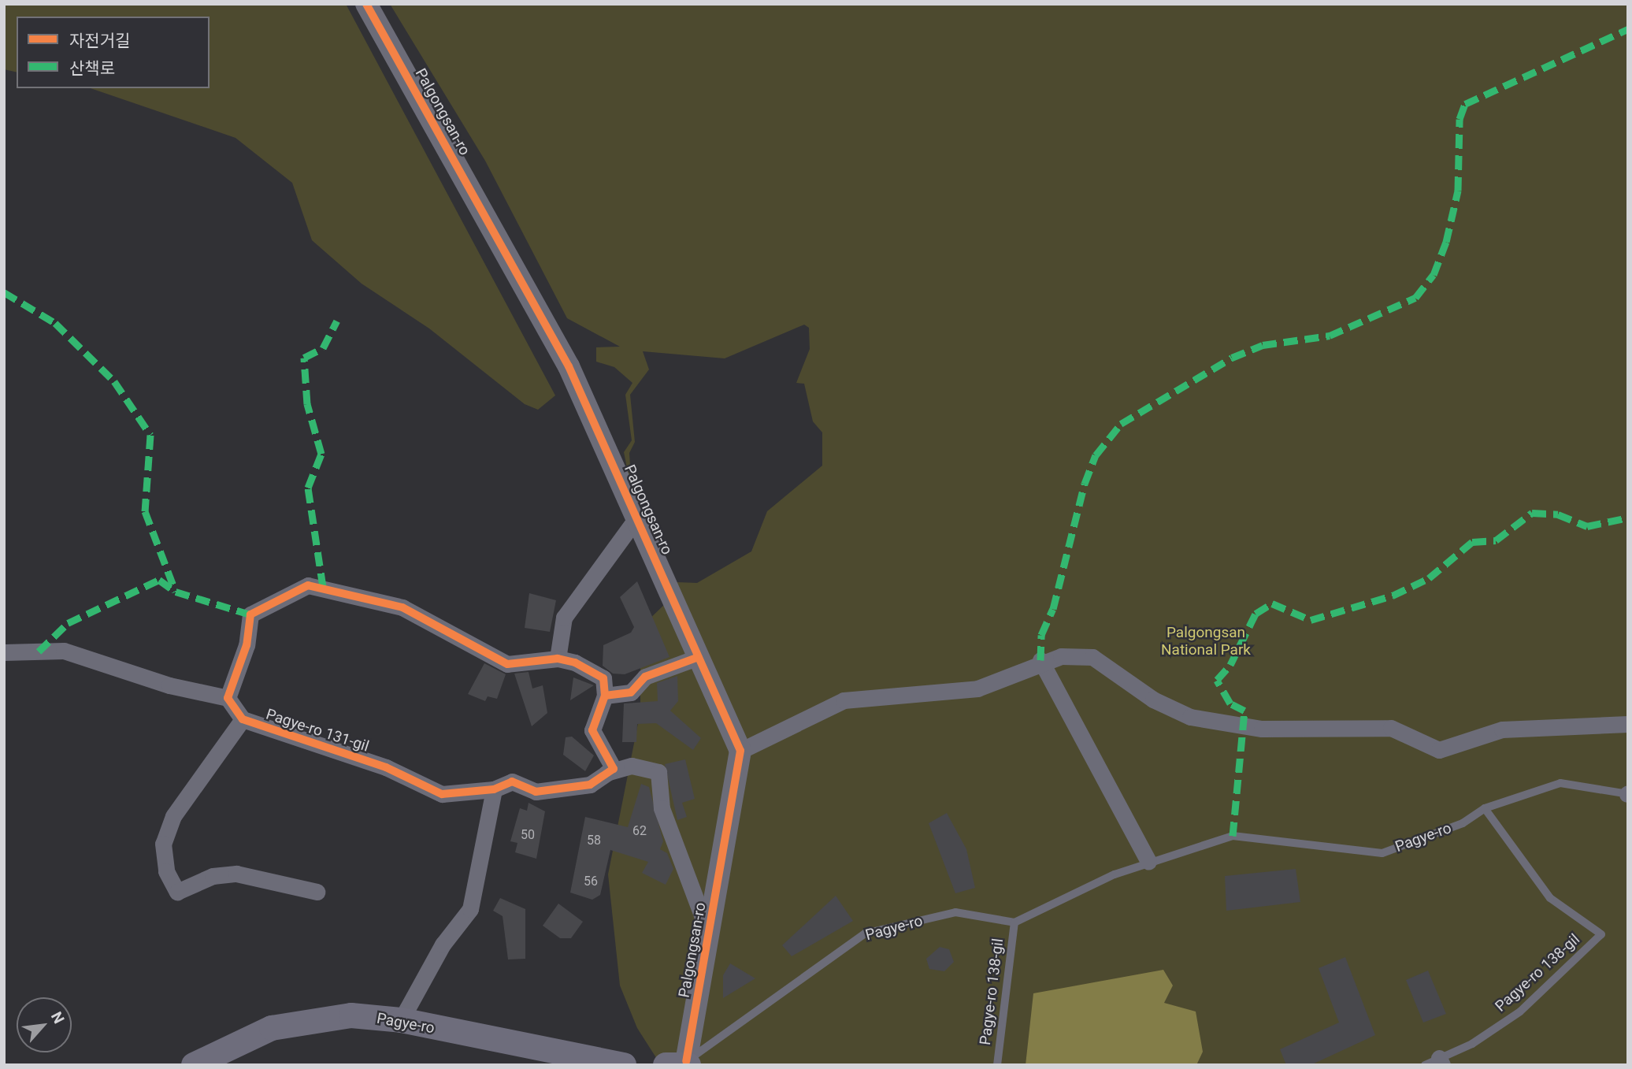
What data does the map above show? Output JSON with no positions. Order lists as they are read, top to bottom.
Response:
{
  "streets": {
    "main road": ["Pagye-ro"],
    "street": ["Palgongsan-ro", "Pagye-ro 131-gil"],
    "lane": ["Pagye-ro 138-gil"]
  },
  "crossings": [
    ["Palgongsan-ro", "Pagye-ro 131-gil"],
    ["Palgongsan-ro", "Pagye-ro"],
    ["Pagye-ro", "Pagye-ro 138-gil"]
  ],
  "parks": ["Palgongsan National Park"],
  "house_numbers": [
    "62",
    "50",
    "58",
    "56"
  ],
  "legend": ["자전거길", "산책로"],
  "north": "top right"
}
